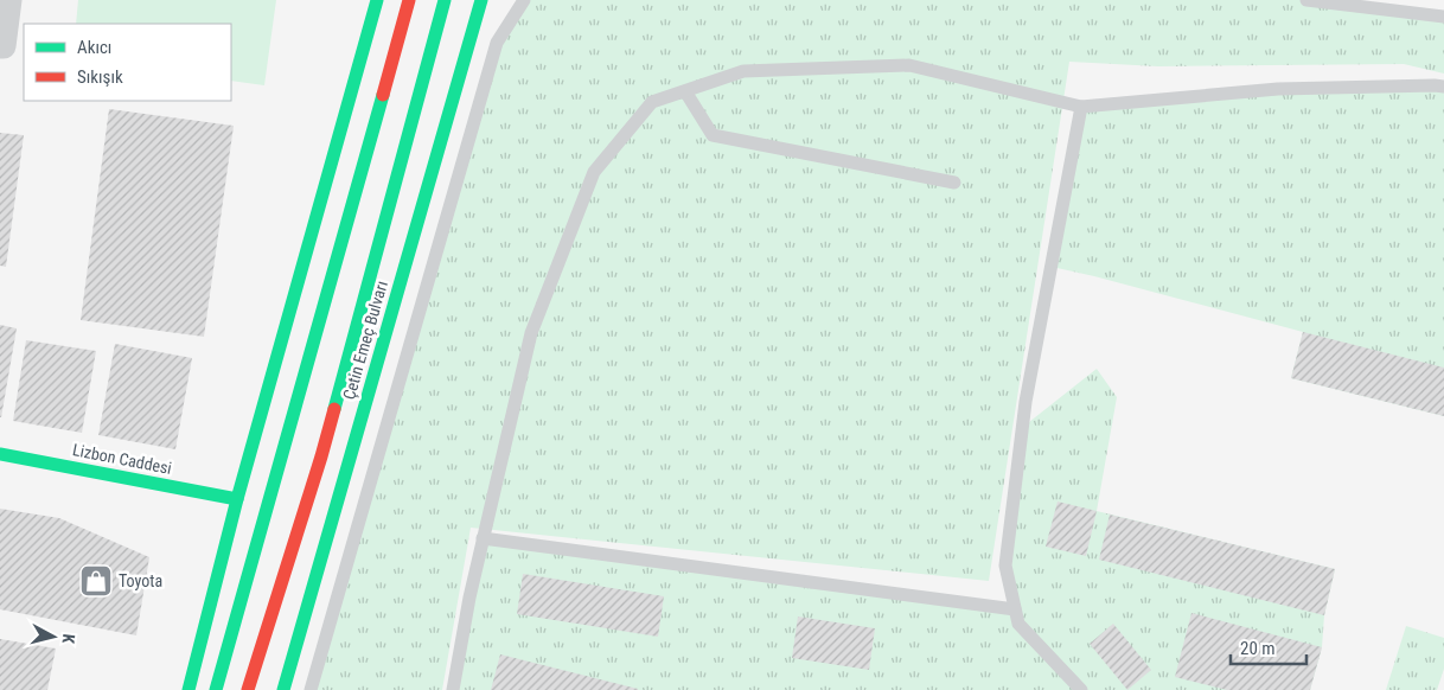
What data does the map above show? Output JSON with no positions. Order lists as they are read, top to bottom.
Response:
{
  "streets": {
    "main road": ["Çetin Emeç Bulvarı", "Lizbon Caddesi"]
  },
  "places": {
    "shop": ["Toyota"]
  },
  "legend": ["Akıcı", "Sıkışık"],
  "scale_bar": "20 m",
  "north": "right"
}
